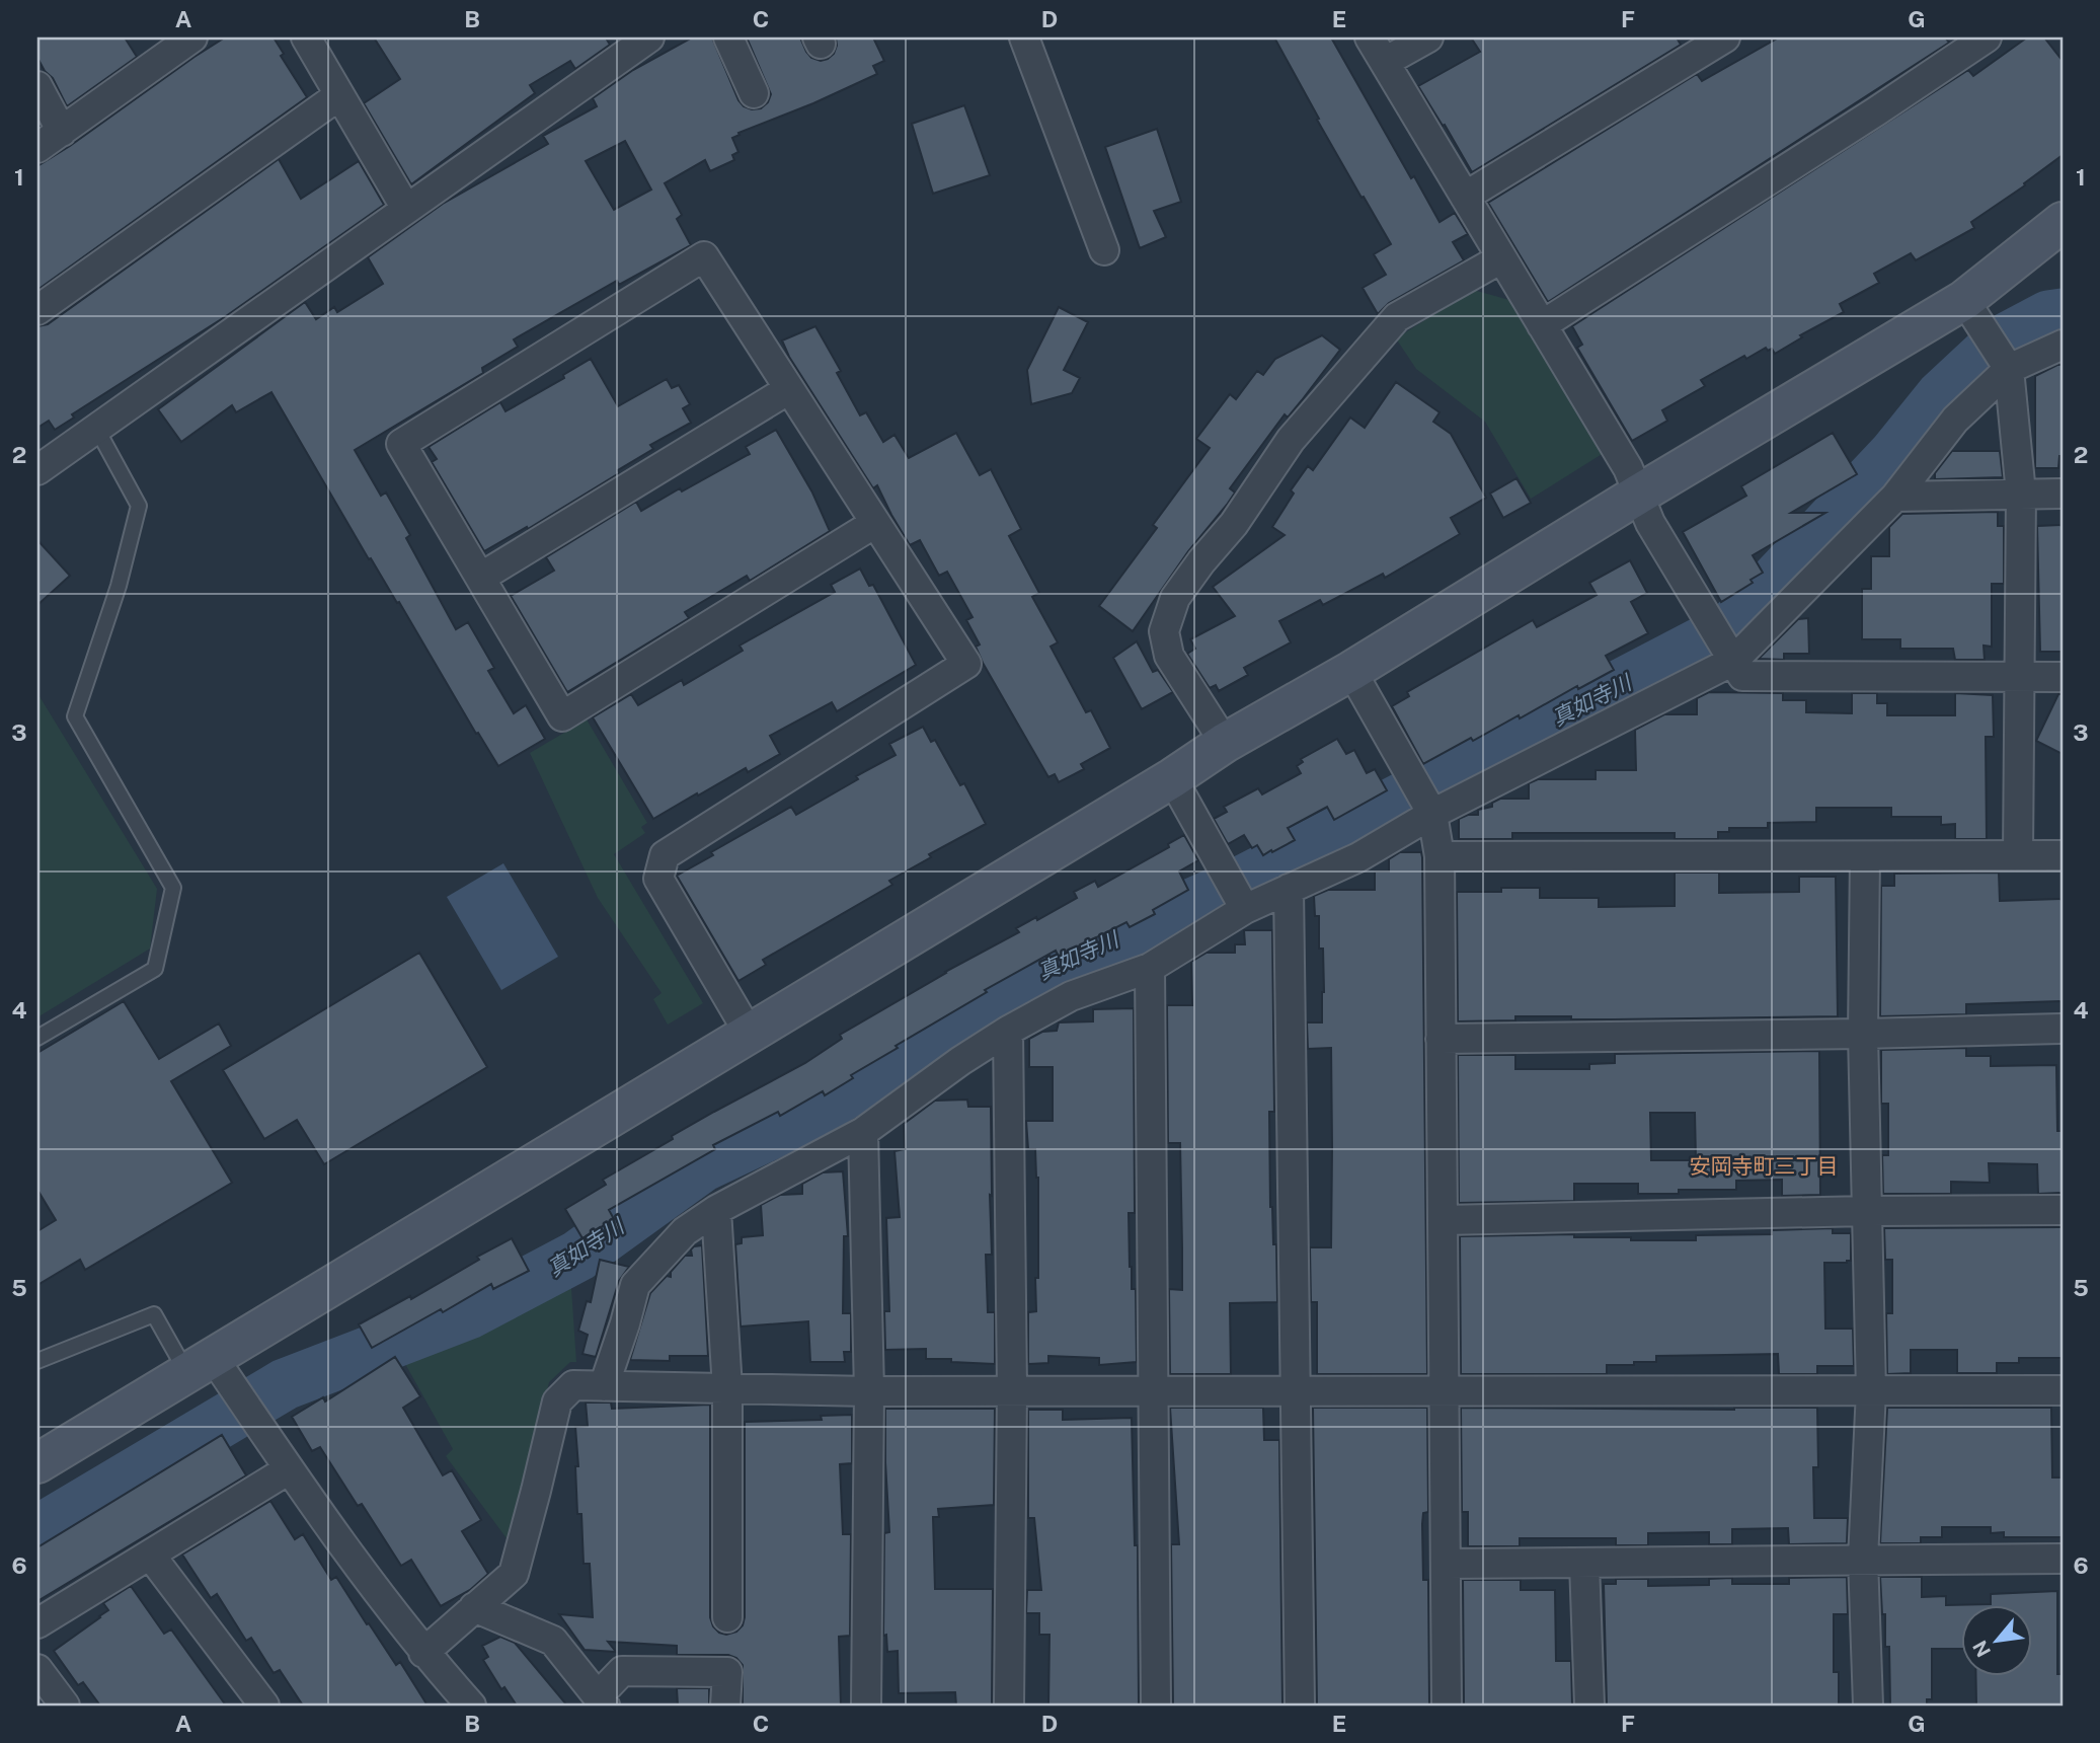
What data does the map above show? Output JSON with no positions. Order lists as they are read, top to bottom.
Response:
{
  "districts": ["安岡寺町三丁目"],
  "water": ["真如寺川"],
  "north": "bottom left",
  "grid": {
    "columns": [
      "A",
      "B",
      "C",
      "D",
      "E",
      "F",
      "G"
    ],
    "rows": [
      "1",
      "2",
      "3",
      "4",
      "5",
      "6"
    ]
  }
}
